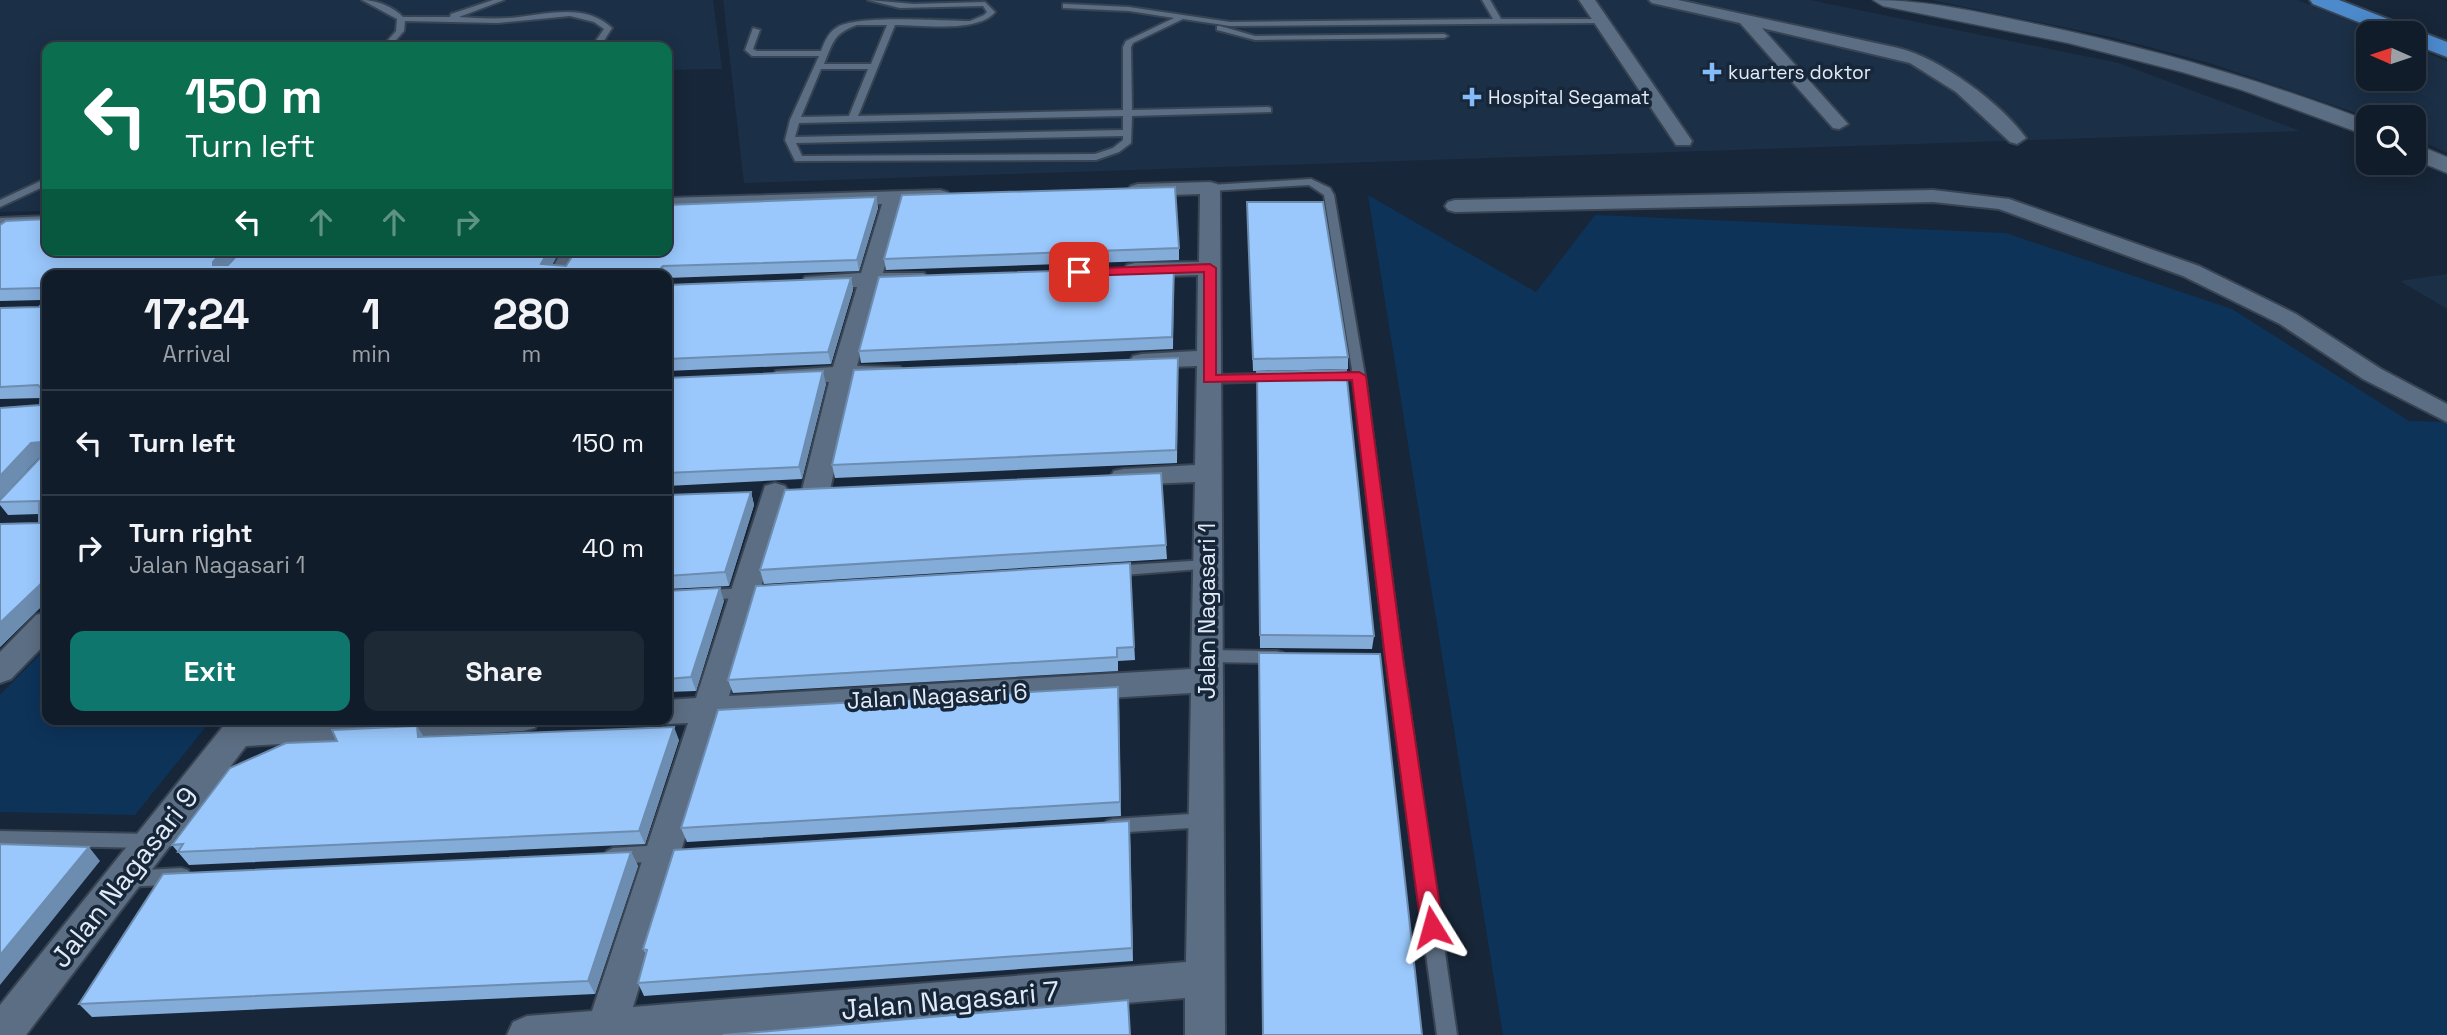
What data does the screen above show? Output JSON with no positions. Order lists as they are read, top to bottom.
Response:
{
  "streets": {
    "street": [
      "Jalan Nagasari 1",
      "Jalan Nagasari 6",
      "Jalan Nagasari 9",
      "Jalan Nagasari 7"
    ]
  },
  "crossings": [
    ["Jalan Nagasari 1", "Jalan Nagasari 6"],
    ["Jalan Nagasari 1", "Jalan Nagasari 7"]
  ],
  "places": {
    "health": ["kuarters doktor", "Hospital Segamat"]
  },
  "north": "left",
  "page": {
    "turn": ["150 m", "Turn left"],
    "eta": [
      "17:24",
      "Arrival",
      "1",
      "min",
      "280",
      "m"
    ],
    "list": [
      {
        "name": "Turn left",
        "value": "150 m"
      },
      {
        "name": "Turn right",
        "note": "Jalan Nagasari 1",
        "value": "40 m"
      }
    ],
    "buttons": ["Exit", "Share"]
  }
}
